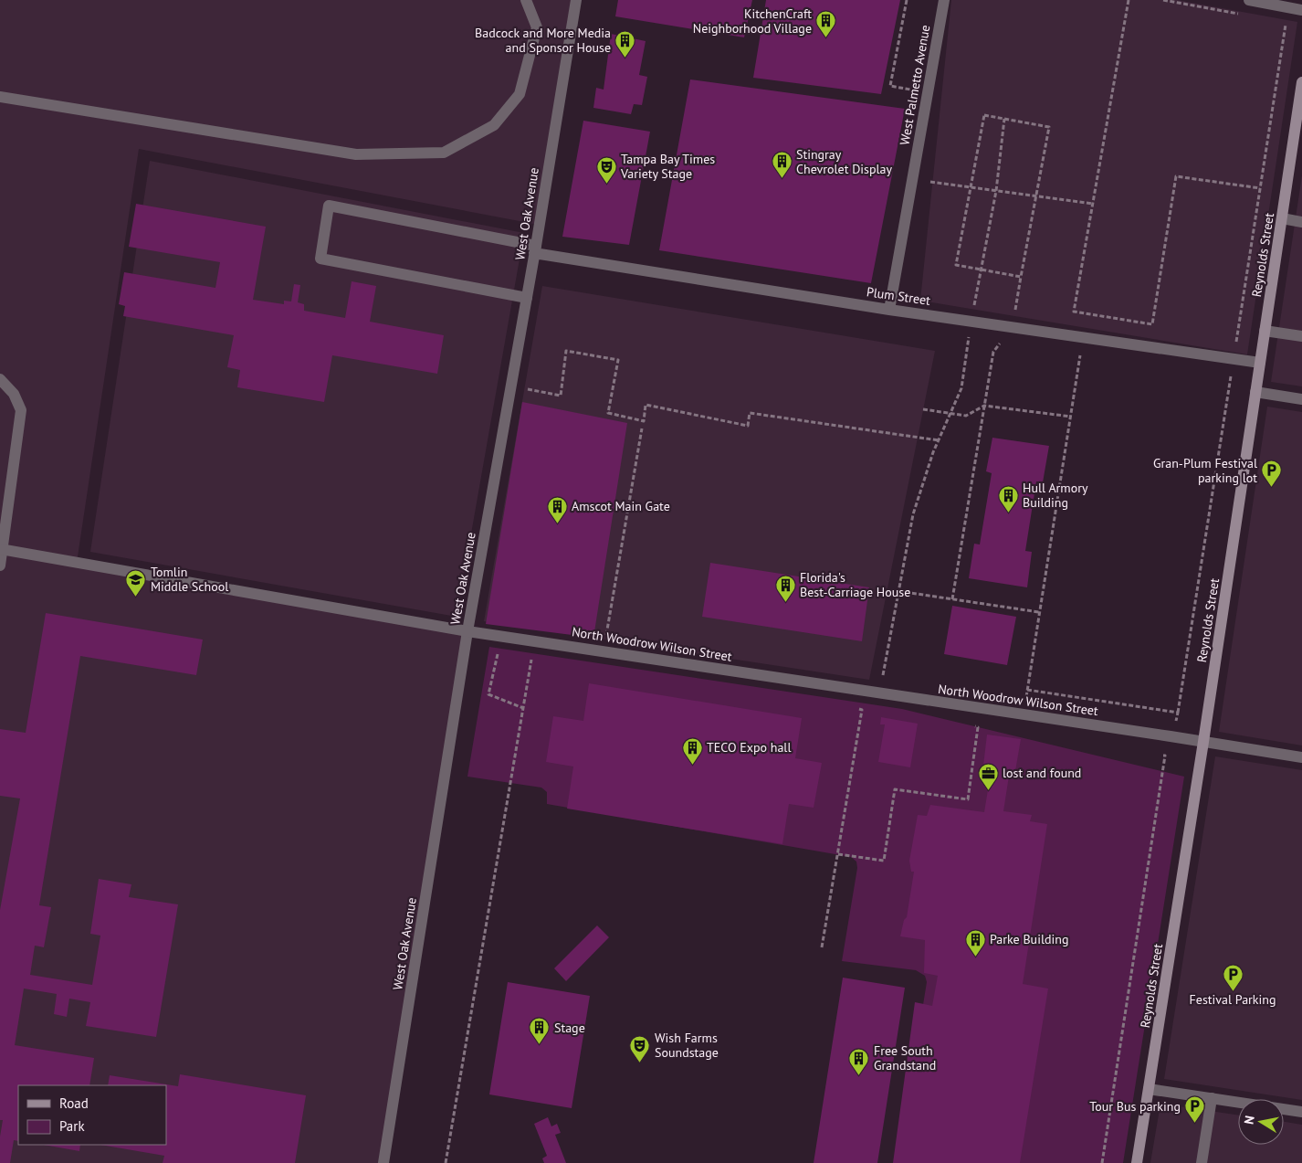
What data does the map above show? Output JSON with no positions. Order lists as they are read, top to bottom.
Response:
{
  "streets": {
    "main road": ["Reynolds Street"],
    "street": [
      "West Palmetto Avenue",
      "West Oak Avenue",
      "Plum Street",
      "North Woodrow Wilson Street"
    ]
  },
  "crossings": [
    ["West Palmetto Avenue", "Plum Street"],
    ["West Oak Avenue", "Plum Street"],
    ["West Oak Avenue", "North Woodrow Wilson Street"],
    ["Reynolds Street", "Plum Street"],
    ["Reynolds Street", "North Woodrow Wilson Street"]
  ],
  "places": {
    "building": [
      "KitchenCraft Neighborhood Village",
      "Badcock and More Media and Sponsor House",
      "Stingray Chevrolet Display",
      "Hull Armory Building",
      "Amscot Main Gate",
      "Florida's Best-Carriage House",
      "TECO Expo hall",
      "Parke Building",
      "Stage",
      "Free South Grandstand"
    ],
    "theatre": ["Tampa Bay Times Variety Stage", "Wish Farms Soundstage"],
    "parking": ["Gran-Plum Festival parking lot", "Festival Parking", "Tour Bus parking"],
    "school or university": ["Tomlin Middle School"],
    "office": ["lost and found"]
  },
  "legend": ["Road", "Park"],
  "north": "left"
}
